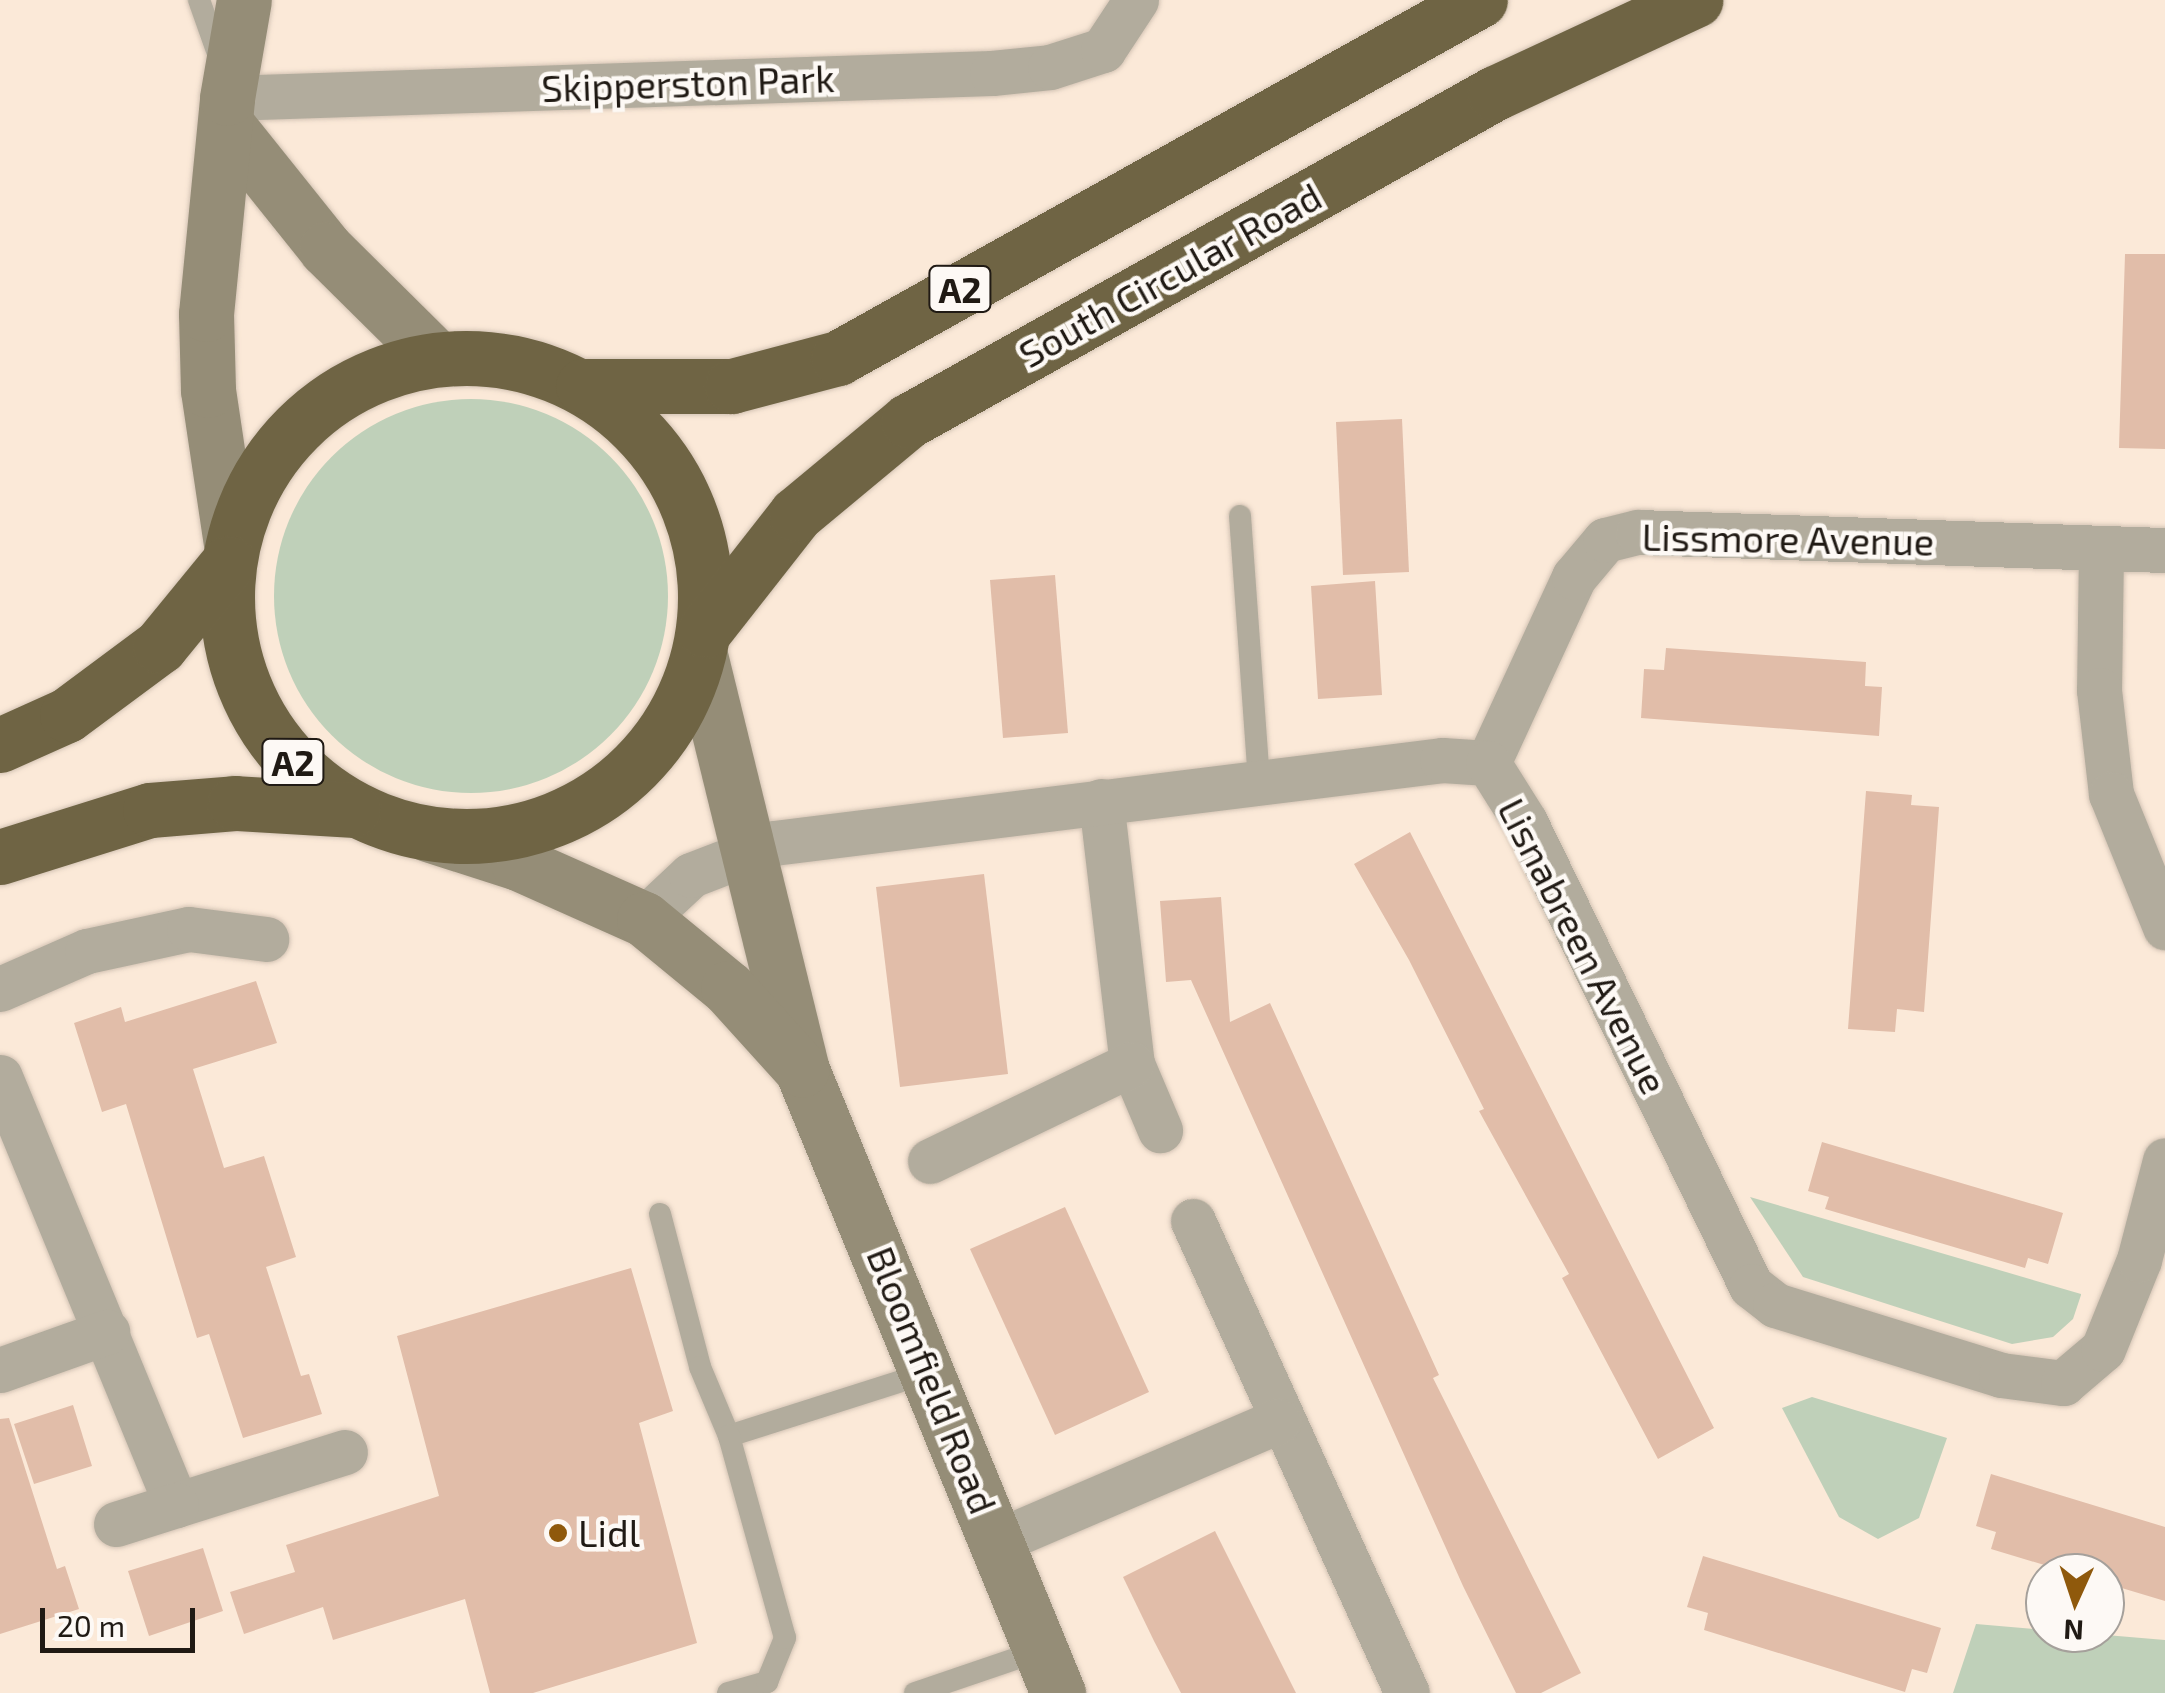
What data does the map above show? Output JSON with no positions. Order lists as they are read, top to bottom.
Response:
{
  "streets": {
    "highway": ["South Circular Road", "A2"],
    "street": [
      "Skipperston Park",
      "Lissmore Avenue",
      "Lisnabreen Avenue",
      "Bloomfield Road"
    ]
  },
  "crossings": [
    ["South Circular Road", "A2"],
    ["South Circular Road", "Bloomfield Road"],
    ["A2", "Bloomfield Road"],
    ["Lissmore Avenue", "Lisnabreen Avenue"],
    ["Lisnabreen Avenue", "Bloomfield Road"]
  ],
  "places": ["Lidl"],
  "scale_bar": "20 m",
  "north": "bottom"
}
